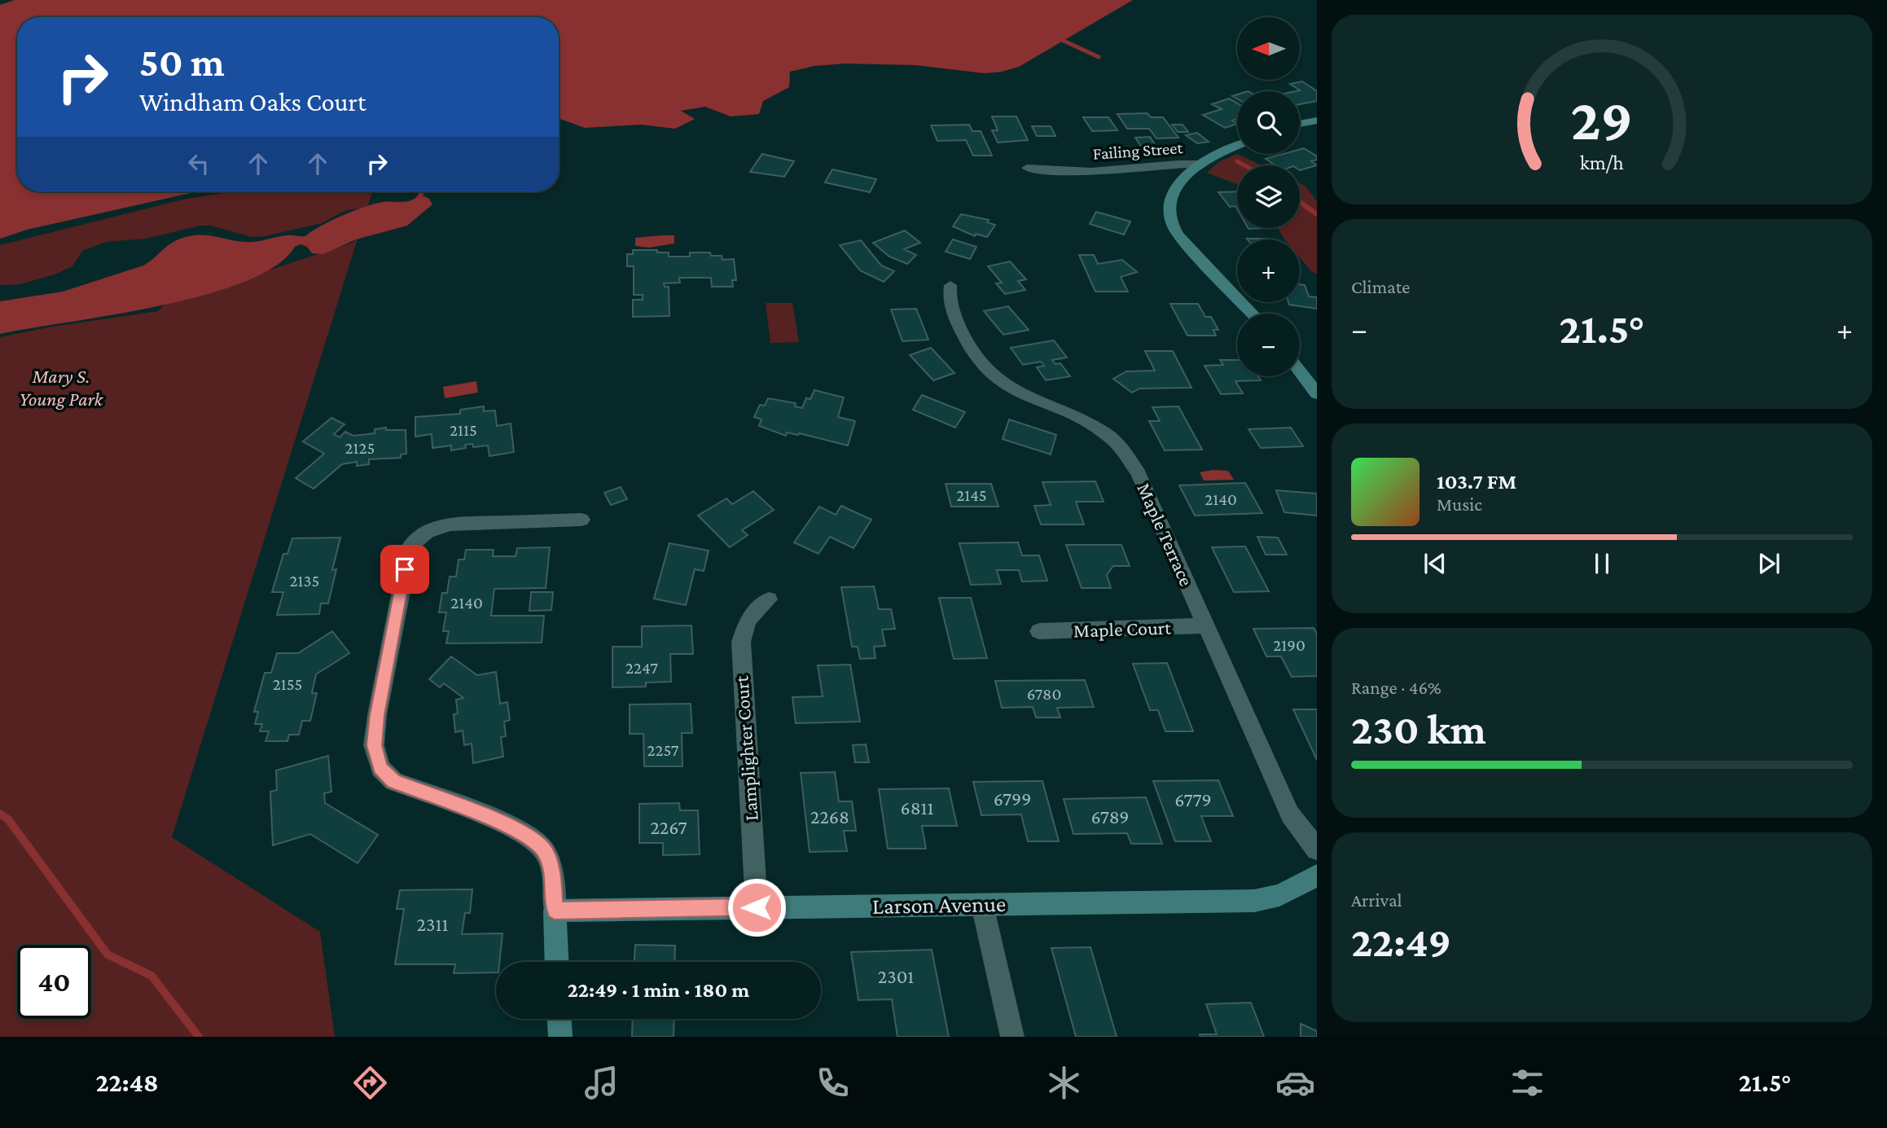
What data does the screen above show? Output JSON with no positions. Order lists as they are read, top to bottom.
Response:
{
  "streets": {
    "street": [
      "Failing Street",
      "Maple Terrace",
      "Maple Court",
      "Lamplighter Court",
      "Larson Avenue"
    ]
  },
  "crossings": [
    ["Maple Terrace", "Maple Court"],
    ["Lamplighter Court", "Larson Avenue"]
  ],
  "parks": ["Mary S. Young Park"],
  "house_numbers": [
    "2115",
    "2125",
    "2145",
    "2140",
    "2135",
    "2140",
    "2190",
    "2247",
    "2155",
    "6780",
    "2257",
    "6799",
    "6779",
    "6811",
    "2268",
    "6789",
    "2267",
    "2311",
    "2301"
  ],
  "north": "left",
  "page": {
    "map_buttons": ["+", "−"],
    "turn": ["50 m", "Windham Oaks Court"],
    "tile": [
      "Climate",
      ["Range · 46%", "230 km"],
      ["Arrival", "22:49"]
    ],
    "heat": ["−", "21.5°", "+"],
    "song": ["103.7 FM", "Music"],
    "limit": "40",
    "trip": "22:49 · 1 min · 180 m",
    "tabs": ["22:48", "21.5°"],
    "gauge": ["29", "km/h"]
  }
}
